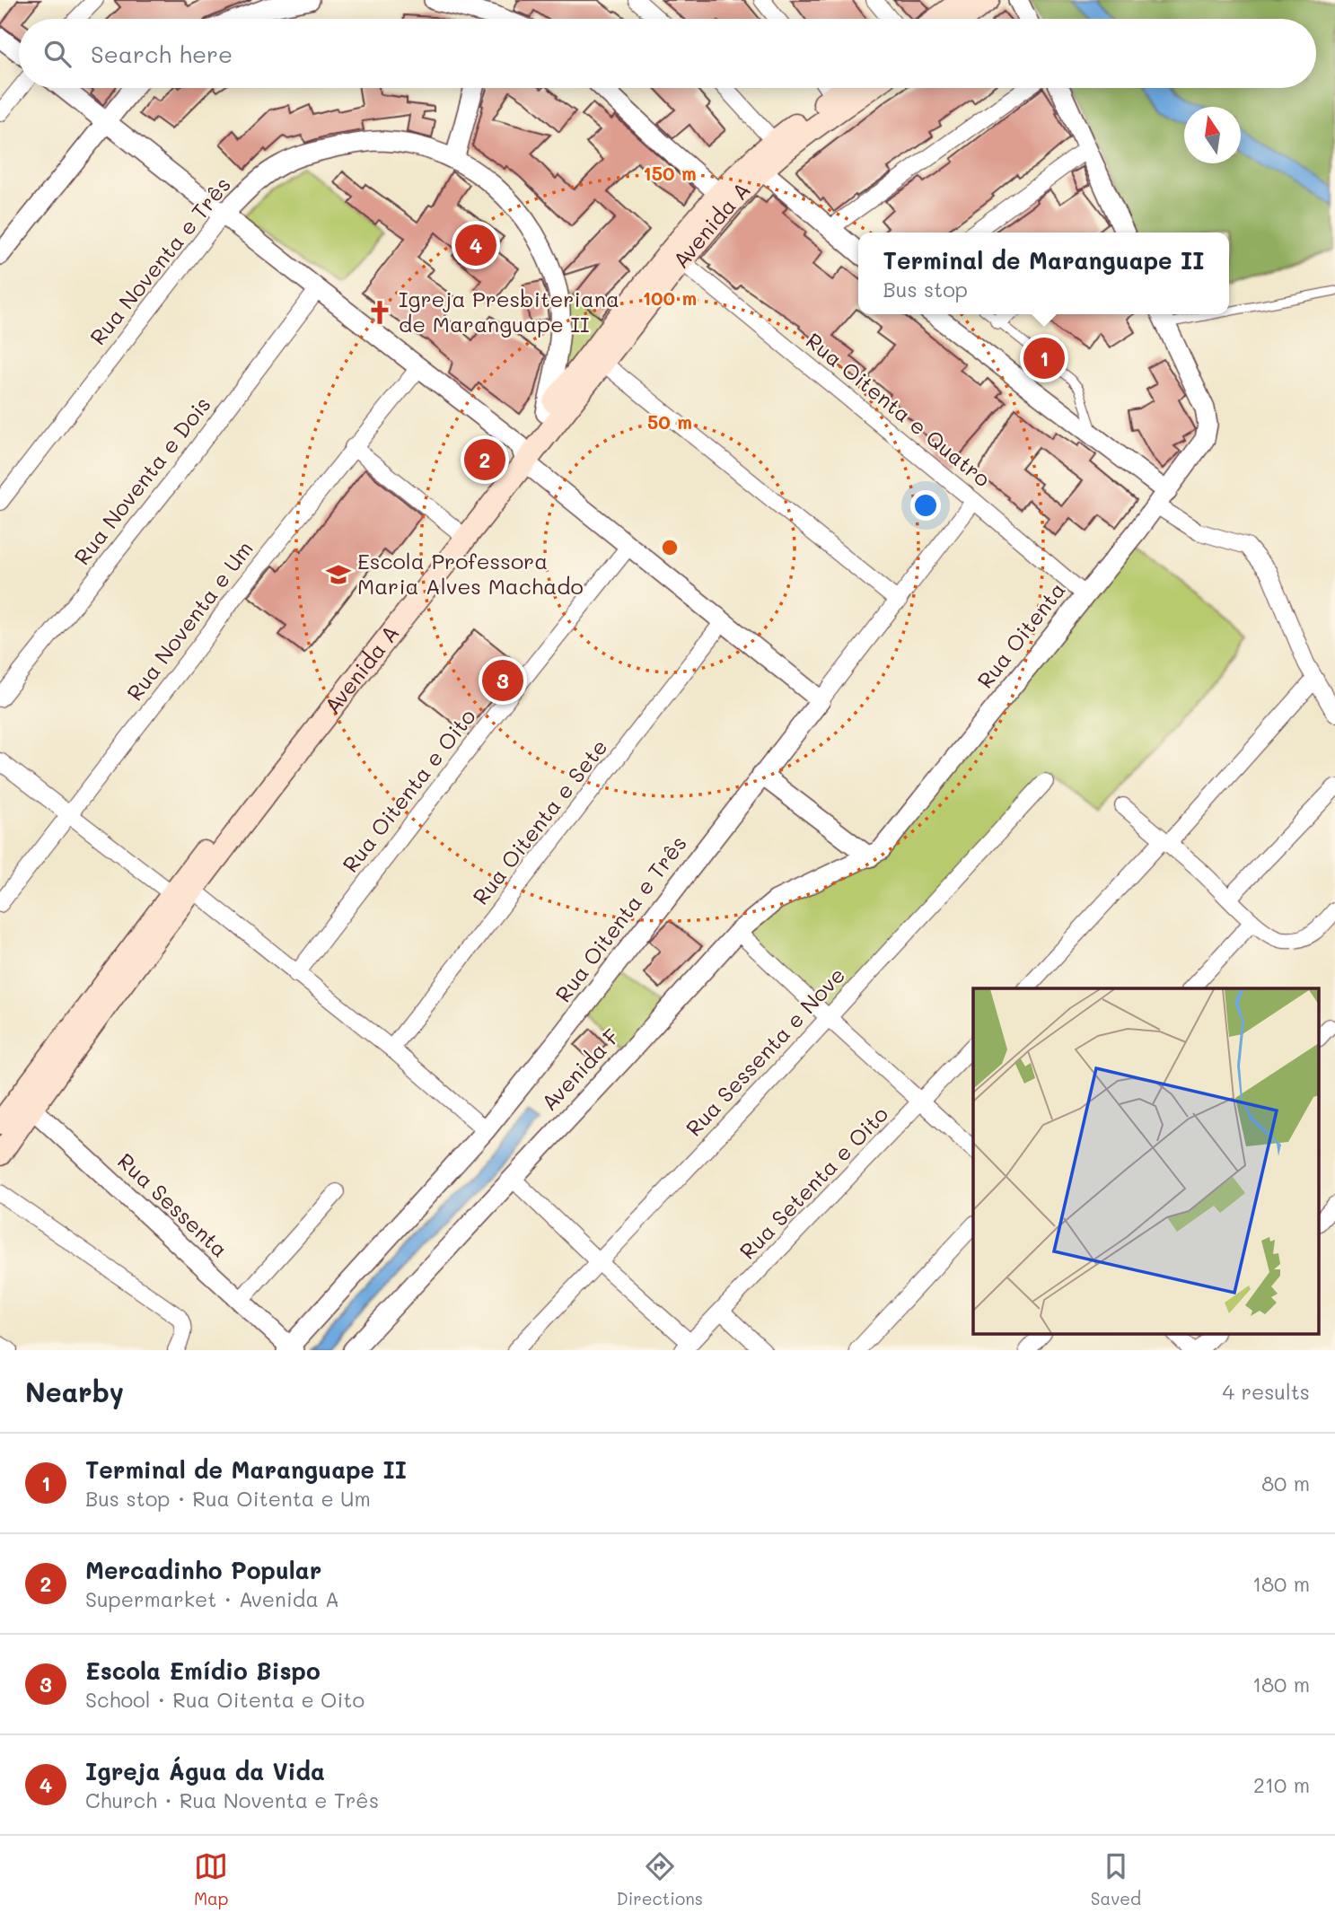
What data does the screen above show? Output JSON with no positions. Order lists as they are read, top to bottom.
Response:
{
  "streets": {
    "main road": ["Avenida A"],
    "street": [
      "Rua Noventa e Três",
      "Rua Oitenta e Quatro",
      "Rua Noventa e Dois",
      "Rua Noventa e Um",
      "Rua Oitenta",
      "Rua Oitenta e Oito",
      "Rua Oitenta e Sete",
      "Rua Oitenta e Três",
      "Rua Sessenta e Nove",
      "Avenida F",
      "Rua Setenta e Oito",
      "Rua Sessenta"
    ]
  },
  "crossings": [
    ["Avenida A", "Rua Noventa e Três"],
    ["Avenida A", "Rua Oitenta e Quatro"],
    ["Avenida A", "Rua Sessenta"],
    ["Rua Oitenta e Quatro", "Rua Oitenta"],
    ["Rua Oitenta e Quatro", "Rua Oitenta e Três"],
    ["Rua Oitenta", "Avenida F"],
    ["Rua Oitenta e Três", "Rua Sessenta"]
  ],
  "places": {
    "church": ["Igreja Presbiteriana de Maranguape II"],
    "school or university": ["Escola Professora Maria Alves Machado"]
  },
  "north": "top",
  "page": {
    "search": "Search here",
    "pins": [
      "4",
      "1",
      "2",
      "3"
    ],
    "popup": ["Terminal de Maranguape II", "Bus stop"],
    "heading": ["Nearby", "4 results"],
    "list": [
      {
        "mark": "1",
        "name": "Terminal de Maranguape II",
        "note": "Bus stop · Rua Oitenta e Um",
        "value": "80 m"
      },
      {
        "mark": "2",
        "name": "Mercadinho Popular",
        "note": "Supermarket · Avenida A",
        "value": "180 m"
      },
      {
        "mark": "3",
        "name": "Escola Emídio Bispo",
        "note": "School · Rua Oitenta e Oito",
        "value": "180 m"
      },
      {
        "mark": "4",
        "name": "Igreja Água da Vida",
        "note": "Church · Rua Noventa e Três",
        "value": "210 m"
      }
    ],
    "nav": ["Map", "Directions", "Saved"]
  },
  "rings": ["150 m", "100 m", "50 m"]
}
